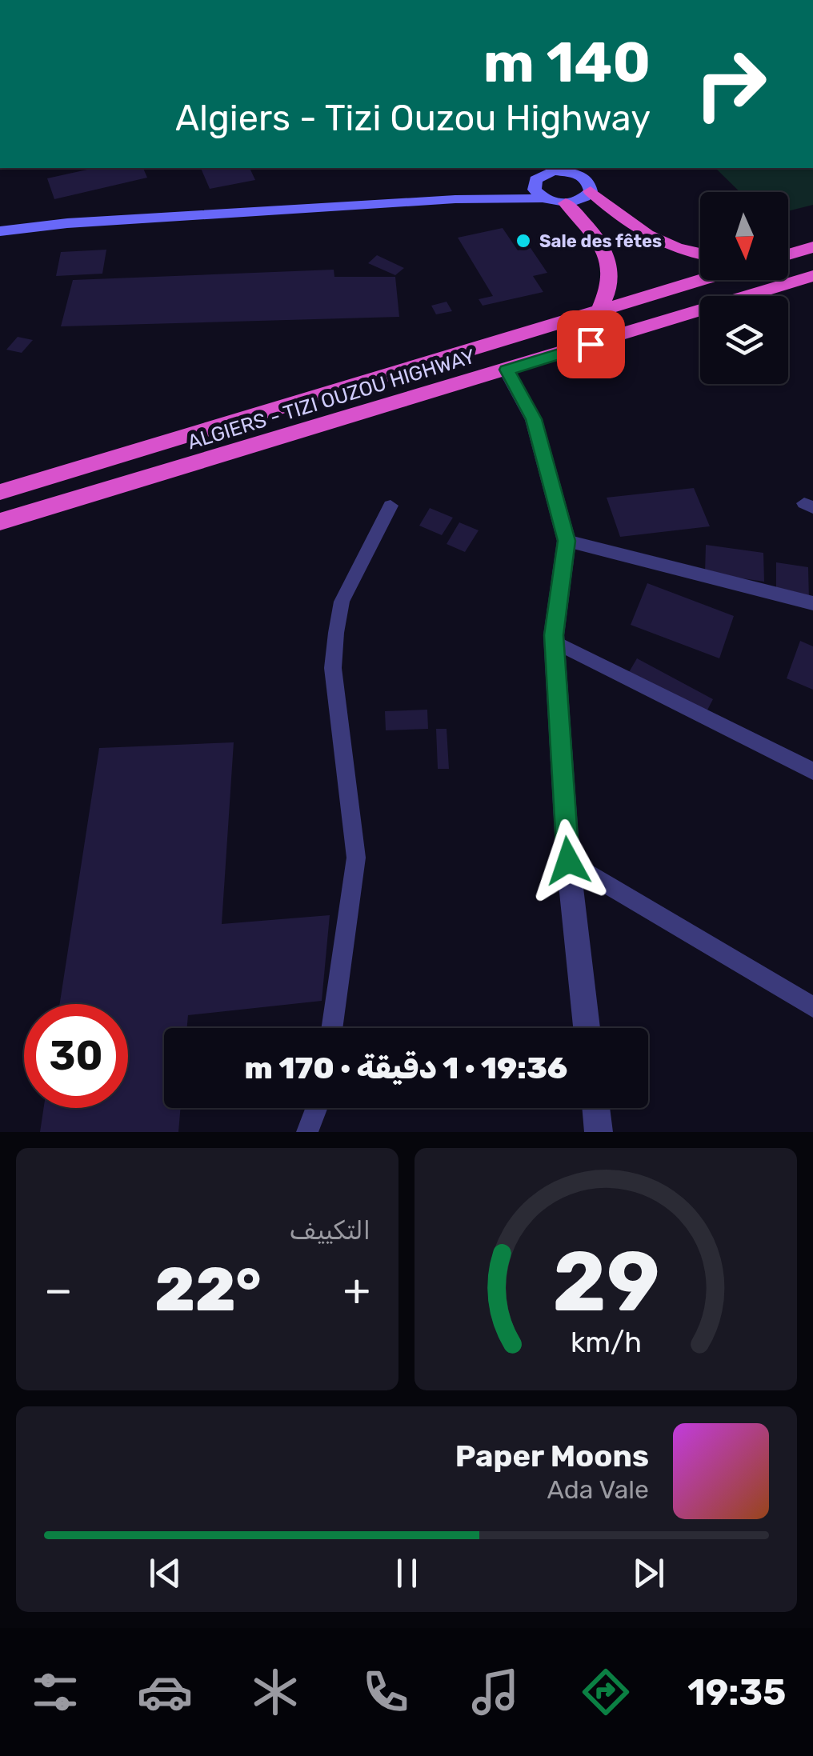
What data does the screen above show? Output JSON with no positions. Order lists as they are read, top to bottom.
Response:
{
  "streets": {
    "highway": ["ALGIERS - TIZI OUZOU HIGHWAY"]
  },
  "places": ["Sale des fêtes"],
  "north": "bottom",
  "page": {
    "turn": ["140 m", "Algiers - Tizi Ouzou Highway"],
    "limit": "30",
    "trip": "19:36 · 1 دقيقة · 170 m",
    "tile": "التكييف",
    "heat": ["−", "22°", "+"],
    "song": ["Paper Moons", "Ada Vale"],
    "tabs": "19:35",
    "gauge": ["29", "km/h"]
  }
}
